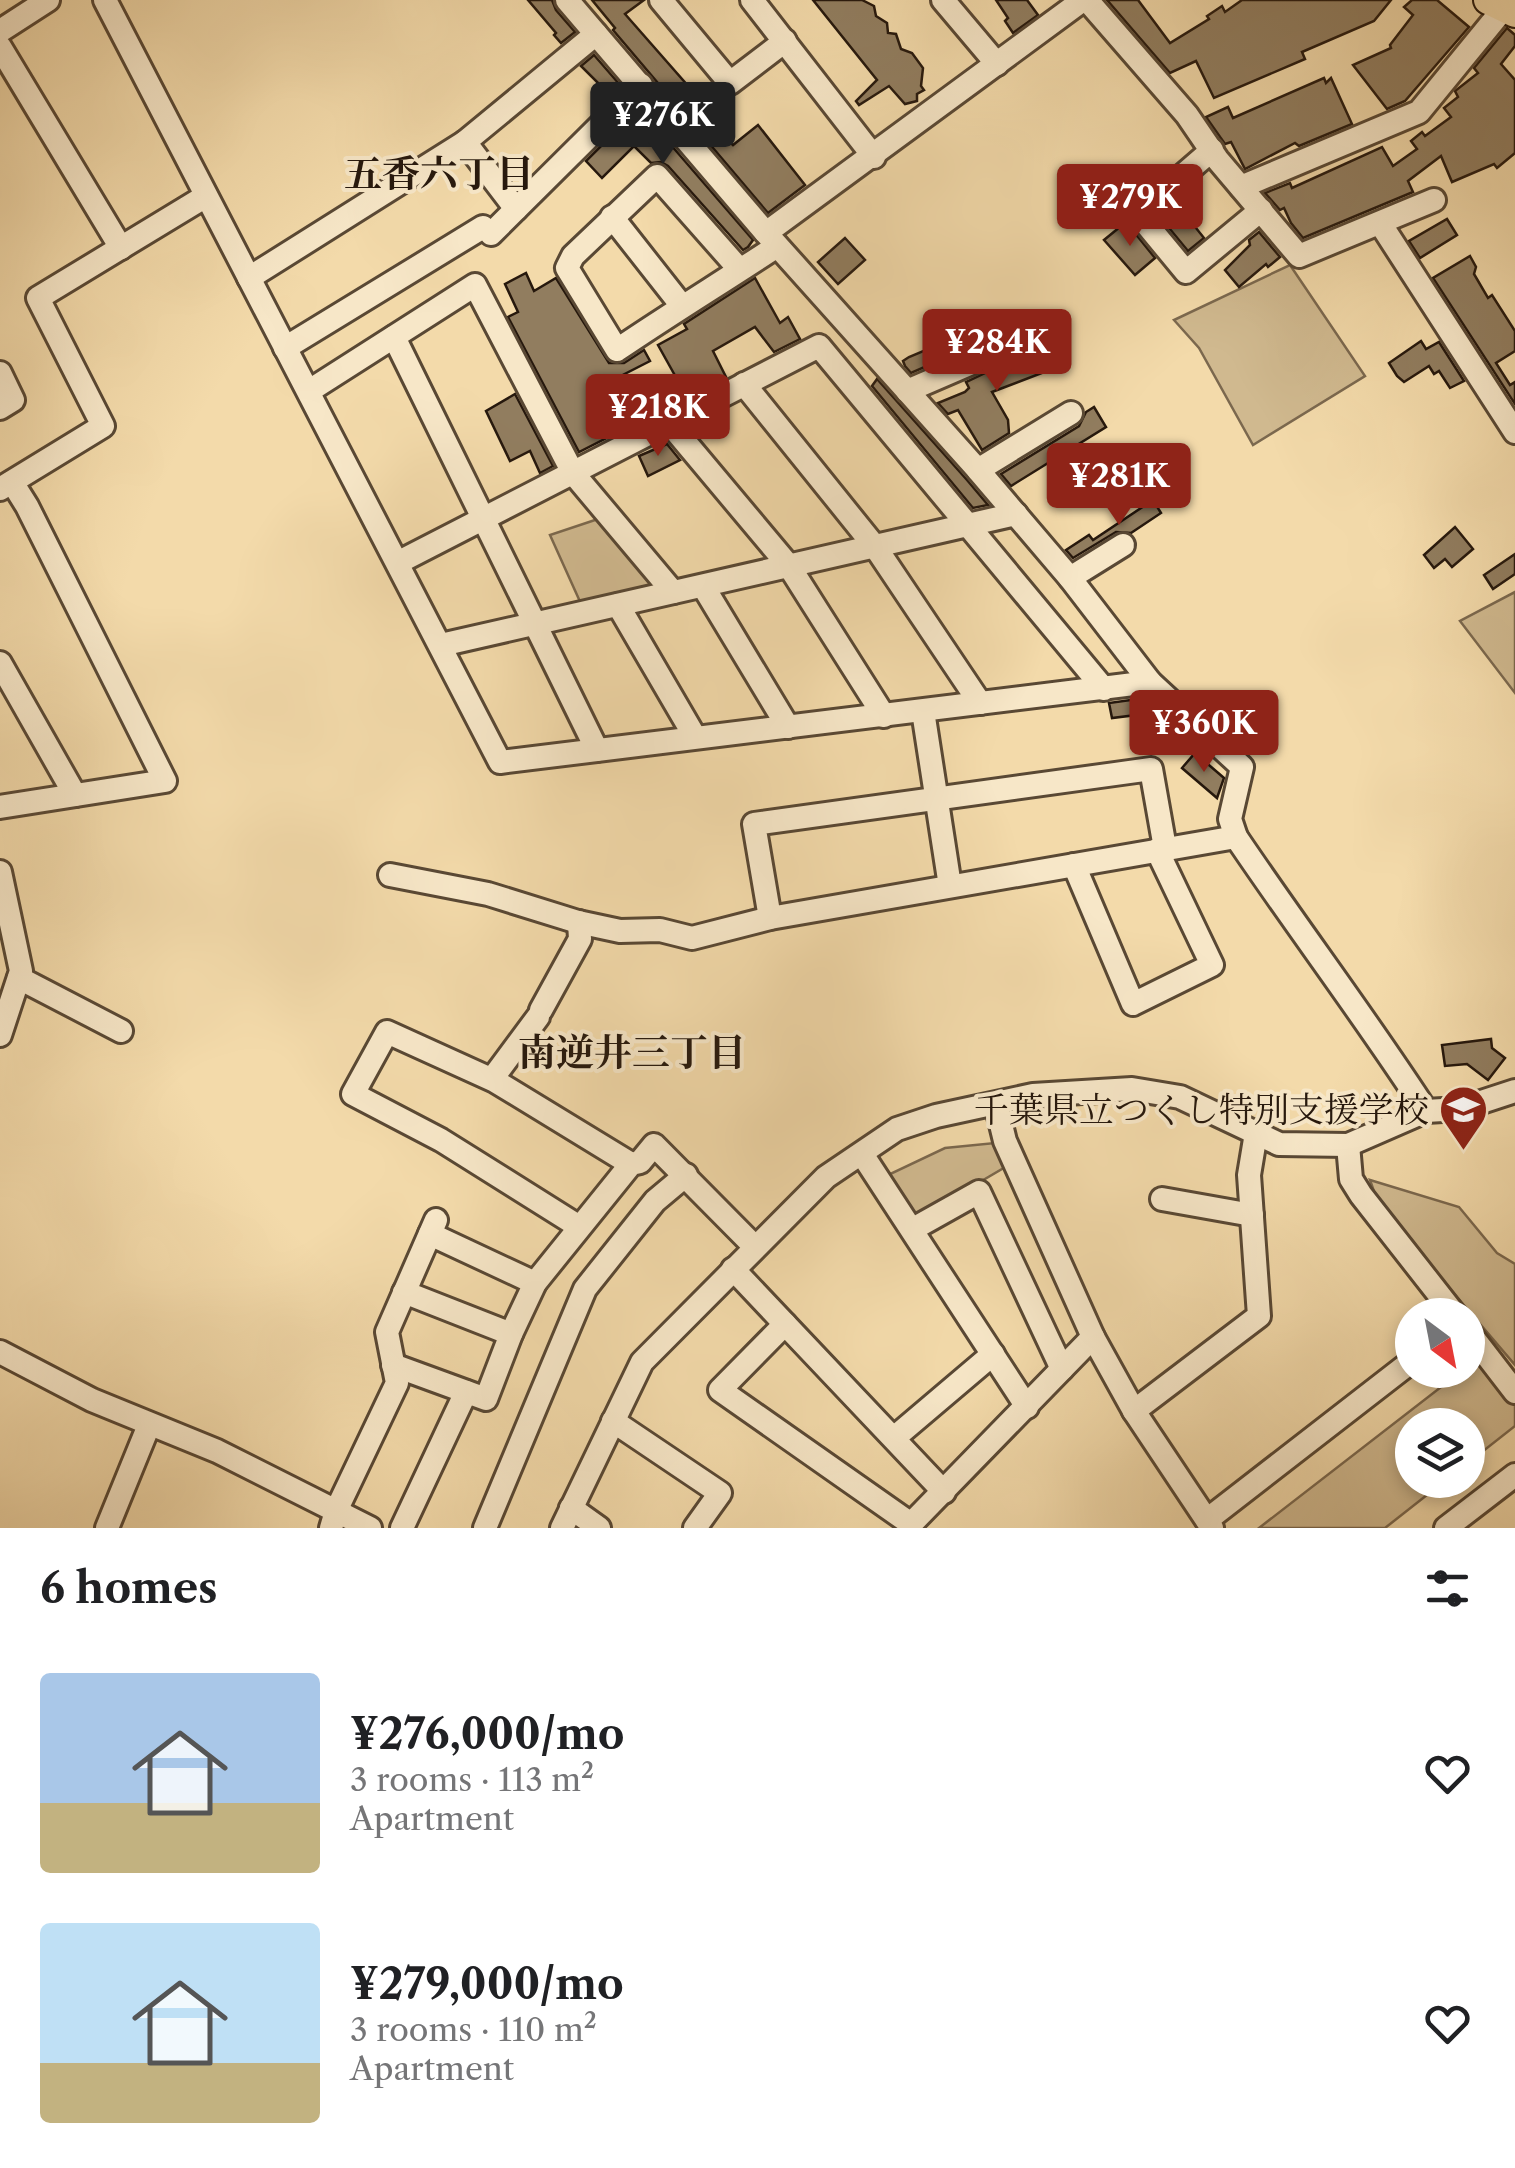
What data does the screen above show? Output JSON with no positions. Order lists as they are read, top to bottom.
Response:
{
  "districts": ["五香六丁目", "南逆井三丁目"],
  "places": {
    "school or university": ["千葉県立つくし特別支援学校"]
  },
  "north": "bottom right",
  "page": {
    "price": [
      "¥276K",
      "¥279K",
      "¥284K",
      "¥218K",
      "¥281K",
      "¥360K"
    ],
    "heading": "6 homes",
    "list": [
      {
        "name": "¥276,000/mo",
        "note": "3 rooms · 113 m² · Apartment"
      },
      {
        "name": "¥279,000/mo",
        "note": "3 rooms · 110 m² · Apartment"
      }
    ]
  }
}
